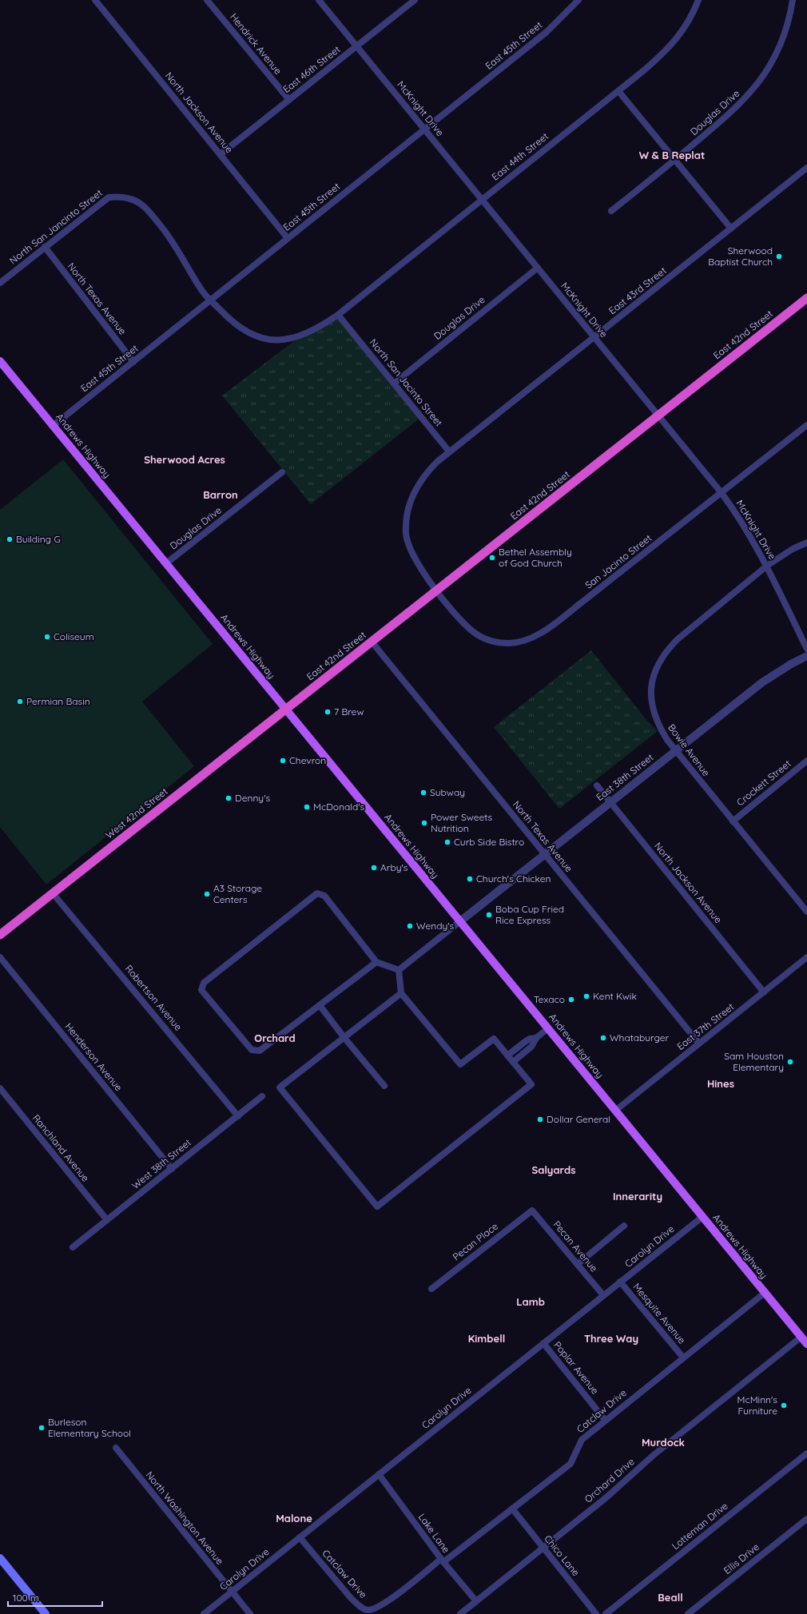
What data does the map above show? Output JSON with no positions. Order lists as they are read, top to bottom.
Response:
{
  "streets": {
    "highway": ["East 42nd Street", "West 42nd Street"],
    "main road": ["Andrews Highway"],
    "street": [
      "Hendrick Avenue",
      "East 45th Street",
      "East 46th Street",
      "McKnight Drive",
      "North Jackson Avenue",
      "Douglas Drive",
      "East 44th Street",
      "North San Jancinto Street",
      "East 43rd Street",
      "North Texas Avenue",
      "North San Jacinto Street",
      "San Jacinto Street",
      "Bowie Avenue",
      "East 38th Street",
      "Crockett Street",
      "Robertson Avenue",
      "East 37th Street",
      "Henderson Avenue",
      "Ranchland Avenue",
      "West 38th Street",
      "Pecan Place",
      "Pecan Avenue",
      "Carolyn Drive",
      "Mesquite Avenue",
      "Poplar Avenue",
      "Catclaw Drive",
      "Orchard Drive",
      "North Washington Avenue",
      "Lotteman Drive",
      "Lake Lane",
      "Chico Lane",
      "Ellis Drive"
    ]
  },
  "crossings": [
    ["Hendrick Avenue", "East 46th Street"],
    ["East 45th Street", "McKnight Drive"],
    ["East 45th Street", "North Jackson Avenue"],
    ["East 45th Street", "North San Jancinto Street"],
    ["East 45th Street", "North Texas Avenue"],
    ["East 45th Street", "Andrews Highway"],
    ["East 46th Street", "McKnight Drive"],
    ["East 46th Street", "North Jackson Avenue"],
    ["McKnight Drive", "Douglas Drive"],
    ["McKnight Drive", "East 44th Street"],
    ["McKnight Drive", "East 43rd Street"],
    ["McKnight Drive", "East 42nd Street"],
    ["McKnight Drive", "San Jacinto Street"],
    ["McKnight Drive", "Bowie Avenue"],
    ["North Jackson Avenue", "East 38th Street"],
    ["North Jackson Avenue", "East 37th Street"],
    ["Douglas Drive", "North San Jacinto Street"],
    ["Douglas Drive", "Andrews Highway"],
    ["East 44th Street", "North San Jacinto Street"],
    ["North San Jancinto Street", "North Texas Avenue"],
    ["East 43rd Street", "North San Jacinto Street"],
    ["North Texas Avenue", "East 42nd Street"],
    ["North Texas Avenue", "East 38th Street"],
    ["North Texas Avenue", "East 37th Street"],
    ["East 42nd Street", "Andrews Highway"],
    ["East 42nd Street", "San Jacinto Street"],
    ["East 42nd Street", "West 42nd Street"],
    ["Andrews Highway", "East 38th Street"],
    ["Andrews Highway", "West 42nd Street"],
    ["Andrews Highway", "East 37th Street"],
    ["Andrews Highway", "Carolyn Drive"],
    ["Andrews Highway", "Catclaw Drive"],
    ["Andrews Highway", "Orchard Drive"],
    ["Bowie Avenue", "East 38th Street"],
    ["Bowie Avenue", "Crockett Street"],
    ["West 42nd Street", "Robertson Avenue"],
    ["Robertson Avenue", "West 38th Street"],
    ["Henderson Avenue", "West 38th Street"],
    ["Ranchland Avenue", "West 38th Street"],
    ["Pecan Place", "Pecan Avenue"],
    ["Pecan Avenue", "Carolyn Drive"],
    ["Carolyn Drive", "Mesquite Avenue"],
    ["Carolyn Drive", "Poplar Avenue"],
    ["Carolyn Drive", "Catclaw Drive"],
    ["Carolyn Drive", "North Washington Avenue"],
    ["Carolyn Drive", "Lake Lane"],
    ["Mesquite Avenue", "Catclaw Drive"],
    ["Poplar Avenue", "Catclaw Drive"],
    ["Catclaw Drive", "Lake Lane"],
    ["Catclaw Drive", "Chico Lane"],
    ["Orchard Drive", "Lake Lane"],
    ["Orchard Drive", "Chico Lane"]
  ],
  "districts": [
    "W & B Replat",
    "Sherwood Acres",
    "Barron",
    "Orchard",
    "Hines",
    "Salyards",
    "Innerarity",
    "Lamb",
    "Kimbell",
    "Three Way",
    "Murdock",
    "Malone",
    "Beall"
  ],
  "places": [
    "Sherwood Baptist Church",
    "Building G",
    "Bethel Assembly of God Church",
    "Coliseum",
    "Permian Basin",
    "7 Brew",
    "Chevron",
    "Subway",
    "Denny's",
    "McDonald's",
    "Power Sweets Nutrition",
    "Curb Side Bistro",
    "Arby's",
    "Church's Chicken",
    "A3 Storage Centers",
    "Boba Cup Fried Rice Express",
    "Wendy's",
    "Kent Kwik",
    "Texaco",
    "Whataburger",
    "Sam Houston Elementary",
    "Dollar General",
    "McMinn's Furniture",
    "Burleson Elementary School"
  ],
  "scale_bar": "100 m"
}
